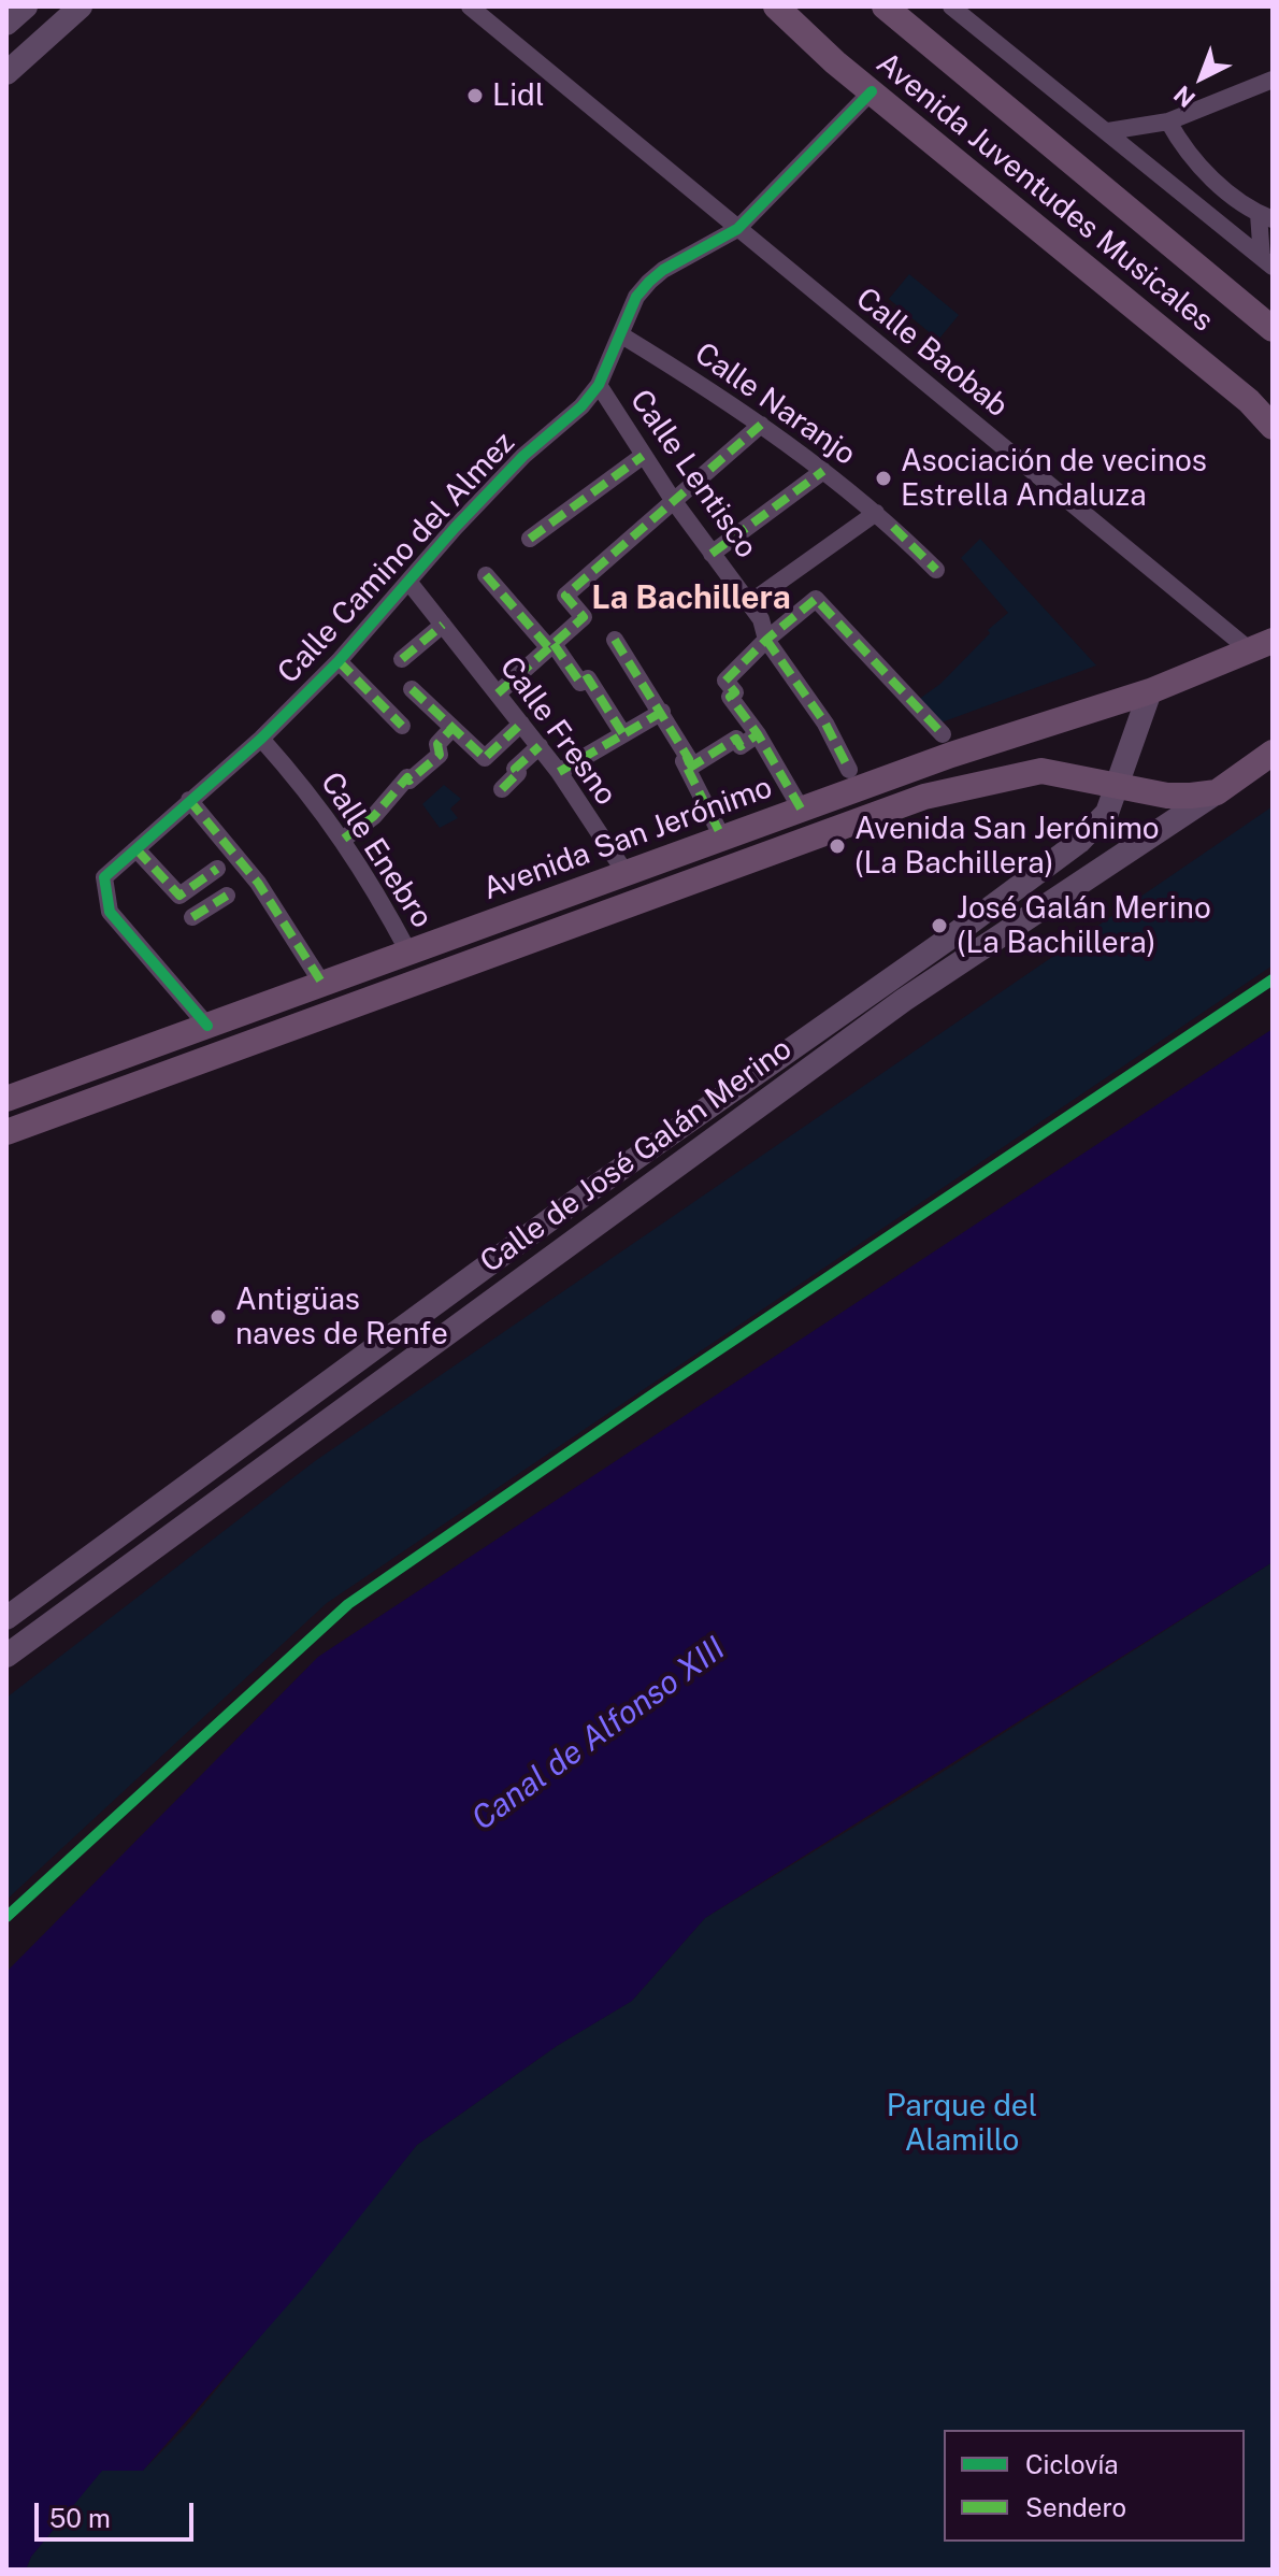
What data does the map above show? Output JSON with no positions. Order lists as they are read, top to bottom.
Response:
{
  "streets": {
    "main road": ["Avenida Juventudes Musicales", "Avenida San Jerónimo", "Calle de José Galán Merino"],
    "street": [
      "Calle Baobab",
      "Calle Naranjo",
      "Calle Lentisco",
      "Calle Camino del Almez",
      "Calle Fresno",
      "Calle Enebro"
    ]
  },
  "crossings": [
    ["Avenida Juventudes Musicales", "Calle Camino del Almez"],
    ["Calle Baobab", "Calle Camino del Almez"],
    ["Calle Baobab", "Avenida San Jerónimo"],
    ["Calle Naranjo", "Calle Camino del Almez"],
    ["Calle Lentisco", "Calle Camino del Almez"],
    ["Calle Camino del Almez", "Calle Fresno"],
    ["Calle Camino del Almez", "Avenida San Jerónimo"],
    ["Calle Camino del Almez", "Calle Enebro"],
    ["Calle Fresno", "Avenida San Jerónimo"],
    ["Avenida San Jerónimo", "Calle Enebro"],
    ["Avenida San Jerónimo", "Calle de José Galán Merino"]
  ],
  "districts": ["La Bachillera"],
  "water": ["Canal de Alfonso XIII"],
  "parks": ["Parque del Alamillo"],
  "places": [
    "Lidl",
    "Asociación de vecinos Estrella Andaluza",
    "Avenida San Jerónimo (La Bachillera)",
    "José Galán Merino (La Bachillera)",
    "Antigüas naves de Renfe"
  ],
  "legend": ["Ciclovía", "Sendero"],
  "scale_bar": "50 m",
  "north": "bottom left"
}
